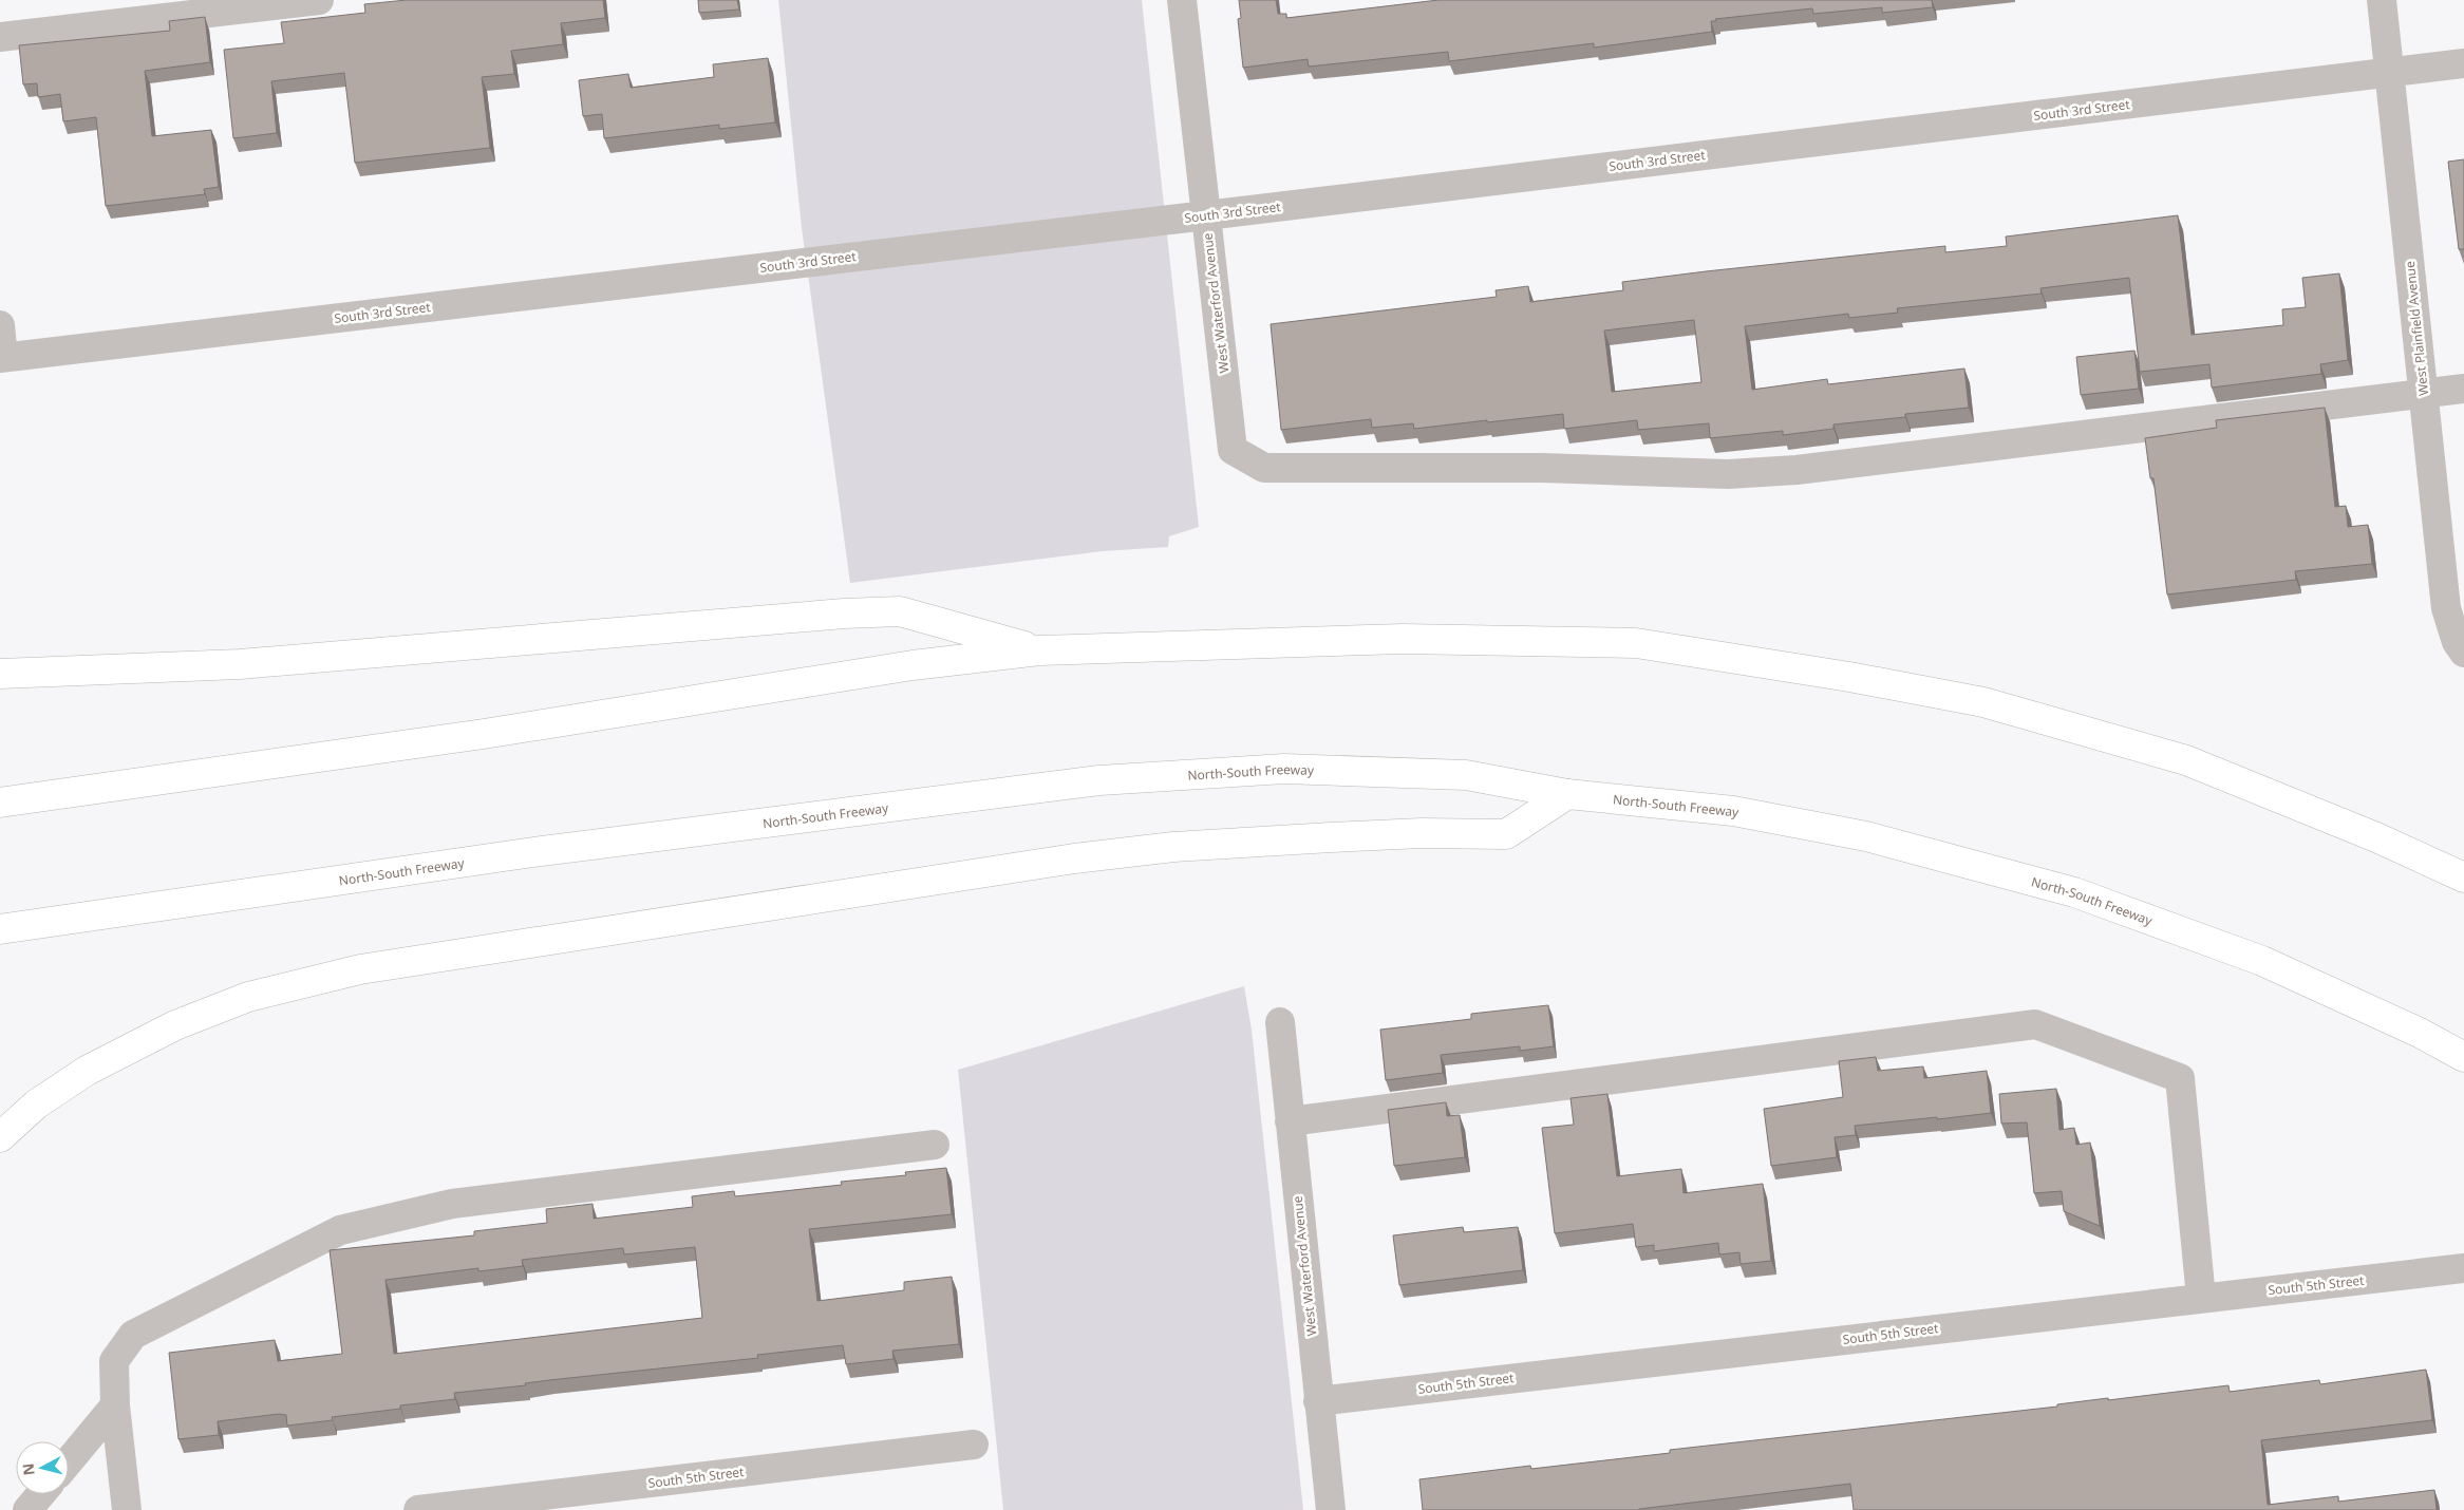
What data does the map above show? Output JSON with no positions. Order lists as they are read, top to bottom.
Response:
{
  "streets": {
    "highway": ["North-South Freeway"],
    "street": [
      "South 3rd Street",
      "West Waterford Avenue",
      "West Plainfield Avenue",
      "South 5th Street"
    ]
  },
  "crossings": [
    ["South 3rd Street", "West Waterford Avenue"],
    ["South 3rd Street", "West Plainfield Avenue"],
    ["West Waterford Avenue", "West Plainfield Avenue"],
    ["West Waterford Avenue", "South 5th Street"]
  ],
  "north": "left"
}
